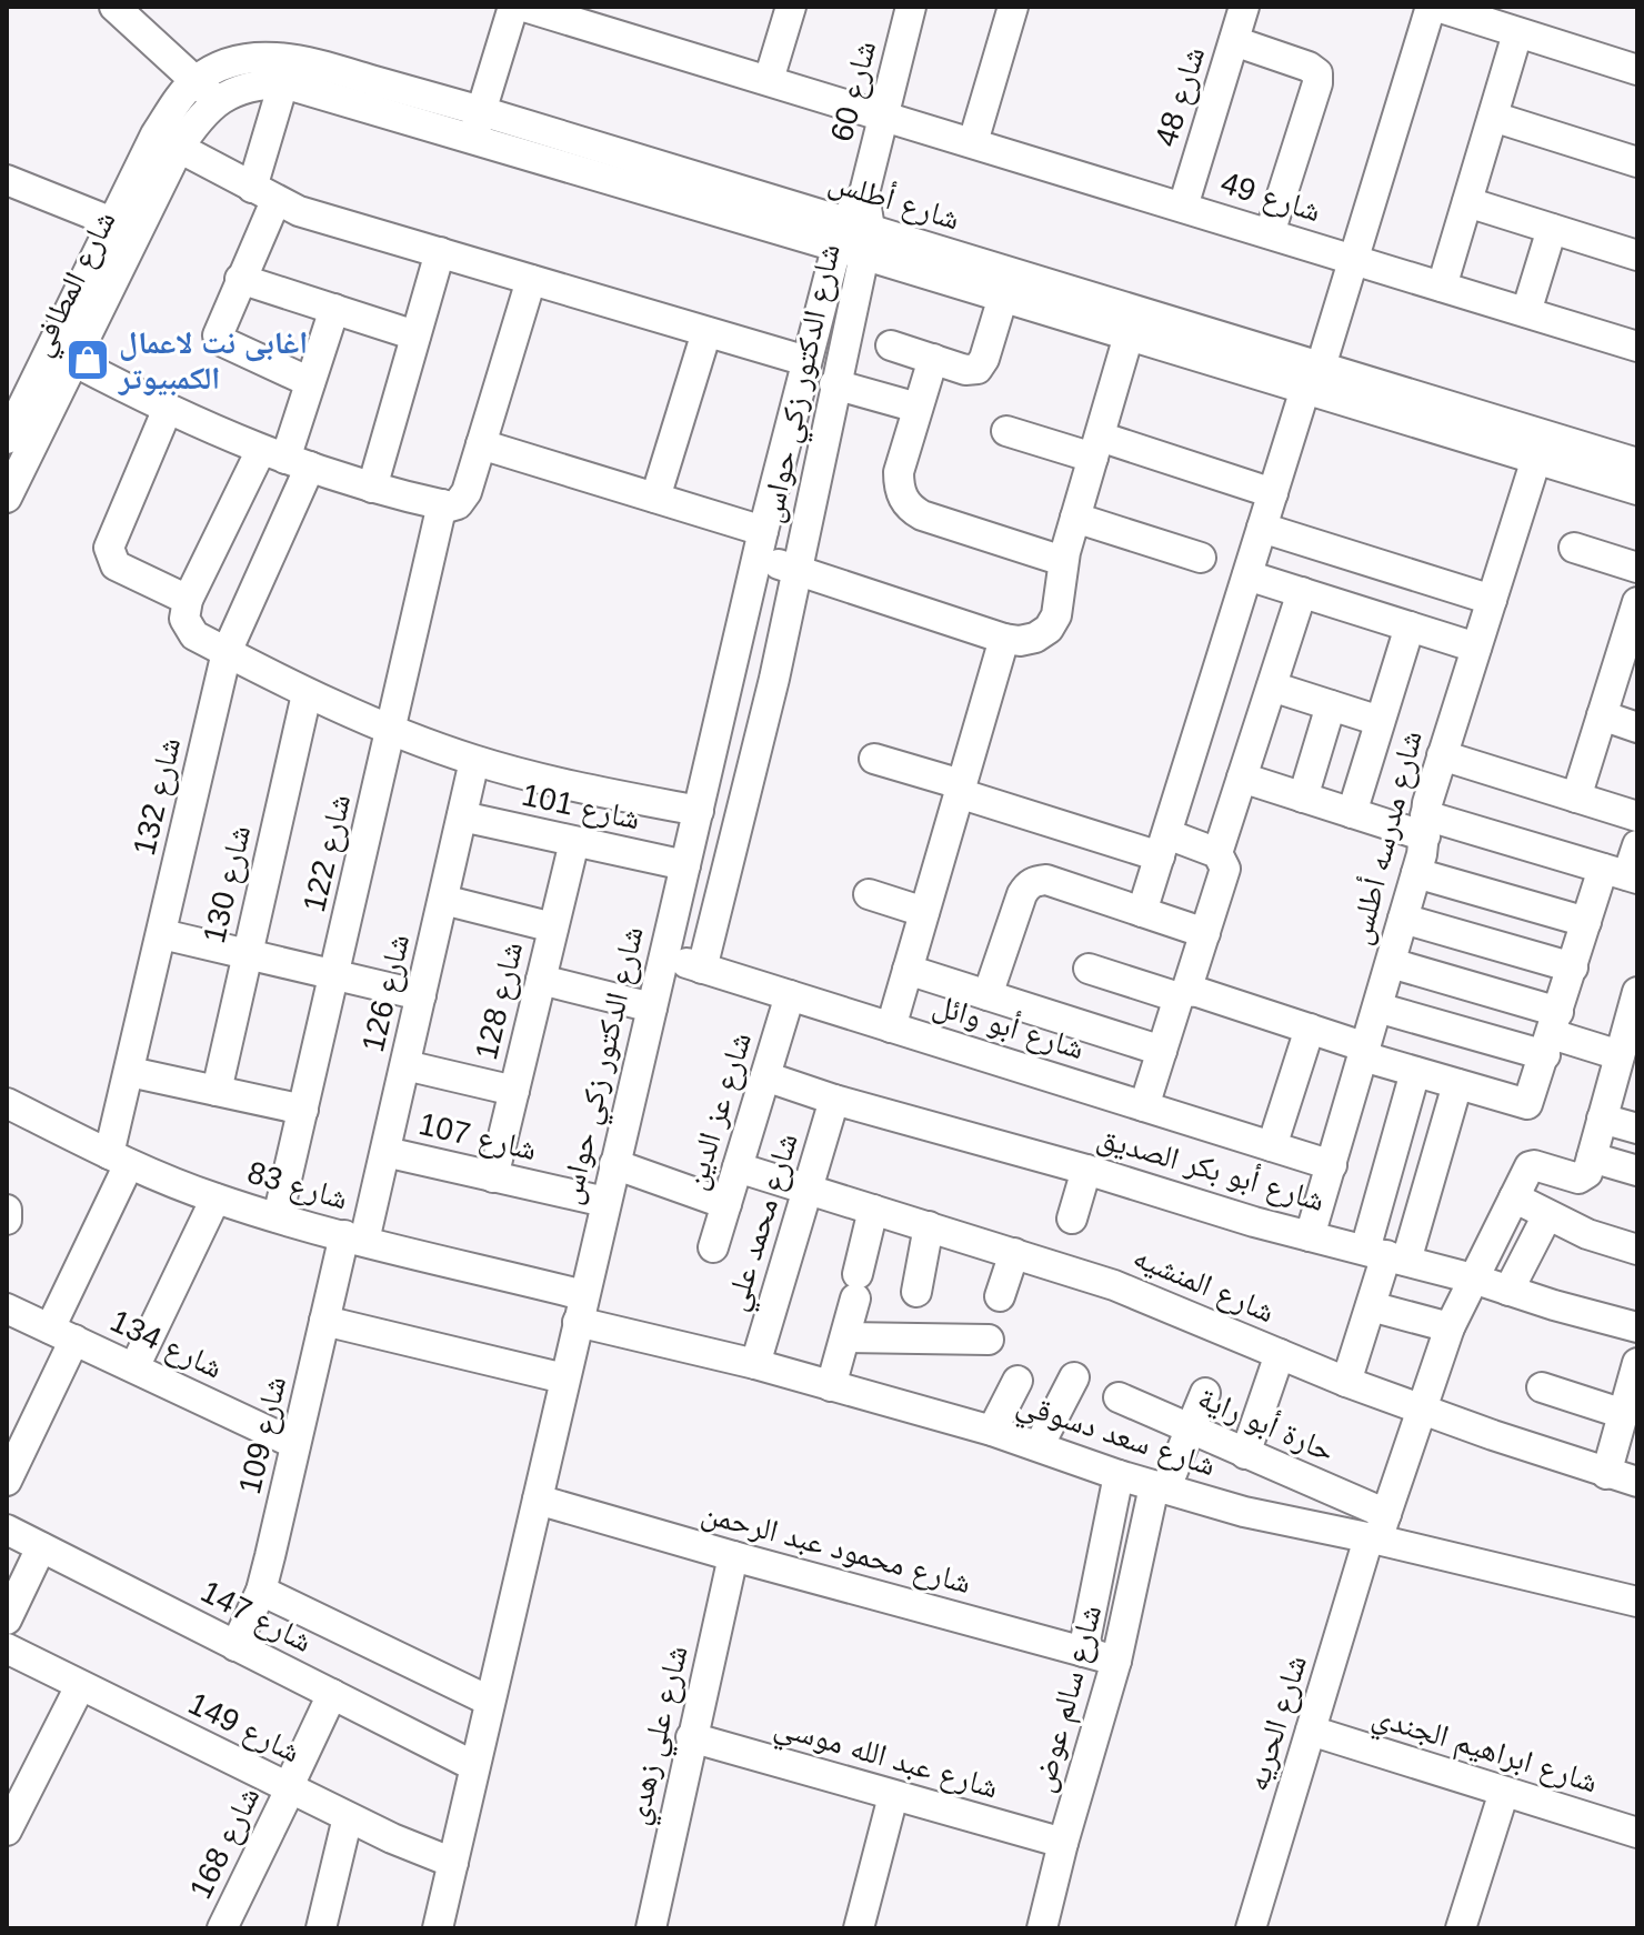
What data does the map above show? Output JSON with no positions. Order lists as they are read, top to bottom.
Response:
{
  "streets": {
    "street": [
      "شارع 60",
      "شارع 48",
      "شارع 49",
      "شارع أطلس",
      "شارع المطافي",
      "شارع الدكتور زكي حواس",
      "شارع 132",
      "شارع 101",
      "شارع مدرسه أطلس",
      "شارع 122",
      "شارع 130",
      "شارع 126",
      "شارع 128",
      "شارع أبو وائل",
      "شارع عز الدين",
      "شارع 107",
      "شارع أبو بكر الصديق",
      "شارع 83",
      "شارع محمد علي",
      "شارع المنشيه",
      "شارع 134",
      "حارة أبو راية",
      "شارع سعد دسوقي",
      "شارع 109",
      "شارع محمود عبد الرحمن",
      "شارع 147",
      "شارع سالم عوض",
      "شارع الحريه",
      "شارع 149",
      "شارع علي زهدي",
      "شارع ابراهيم الجندي",
      "شارع عبد الله موسي",
      "شارع 168"
    ]
  },
  "crossings": [
    ["شارع 60", "شارع 49"],
    ["شارع 60", "شارع أطلس"],
    ["شارع 60", "شارع الدكتور زكي حواس"],
    ["شارع 48", "شارع 49"],
    ["شارع أطلس", "شارع المطافي"],
    ["شارع أطلس", "شارع الدكتور زكي حواس"],
    ["شارع أطلس", "شارع مدرسه أطلس"],
    ["شارع الدكتور زكي حواس", "شارع 101"],
    ["شارع الدكتور زكي حواس", "شارع أبو وائل"],
    ["شارع الدكتور زكي حواس", "شارع 107"],
    ["شارع الدكتور زكي حواس", "شارع 83"],
    ["شارع الدكتور زكي حواس", "شارع سعد دسوقي"],
    ["شارع الدكتور زكي حواس", "شارع محمود عبد الرحمن"],
    ["شارع الدكتور زكي حواس", "شارع 147"],
    ["شارع الدكتور زكي حواس", "شارع 149"],
    ["شارع 132", "شارع 83"],
    ["شارع 132", "شارع 134"],
    ["شارع 101", "شارع 126"],
    ["شارع 101", "شارع 128"],
    ["شارع مدرسه أطلس", "شارع أبو وائل"],
    ["شارع مدرسه أطلس", "شارع أبو بكر الصديق"],
    ["شارع 122", "شارع 83"],
    ["شارع 126", "شارع 107"],
    ["شارع 126", "شارع 83"],
    ["شارع 126", "شارع 109"],
    ["شارع 128", "شارع 107"],
    ["شارع أبو وائل", "شارع عز الدين"],
    ["شارع عز الدين", "شارع أبو بكر الصديق"],
    ["شارع عز الدين", "شارع المنشيه"],
    ["شارع أبو بكر الصديق", "شارع محمد علي"],
    ["شارع أبو بكر الصديق", "شارع الحريه"],
    ["شارع 83", "شارع سعد دسوقي"],
    ["شارع 83", "شارع 109"],
    ["شارع محمد علي", "شارع المنشيه"],
    ["شارع محمد علي", "شارع سعد دسوقي"],
    ["شارع المنشيه", "شارع الحريه"],
    ["شارع 134", "شارع 109"],
    ["حارة أبو راية", "شارع سعد دسوقي"],
    ["حارة أبو راية", "شارع سالم عوض"],
    ["حارة أبو راية", "شارع الحريه"],
    ["شارع سعد دسوقي", "شارع سالم عوض"],
    ["شارع سعد دسوقي", "شارع الحريه"],
    ["شارع 109", "شارع 147"],
    ["شارع محمود عبد الرحمن", "شارع سالم عوض"],
    ["شارع محمود عبد الرحمن", "شارع علي زهدي"],
    ["شارع 147", "شارع 168"],
    ["شارع سالم عوض", "شارع عبد الله موسي"],
    ["شارع الحريه", "شارع ابراهيم الجندي"],
    ["شارع 149", "شارع 168"],
    ["شارع علي زهدي", "شارع عبد الله موسي"]
  ],
  "places": {
    "shop": ["اغابى نت لاعمال الكمبيوتر"]
  }
}
